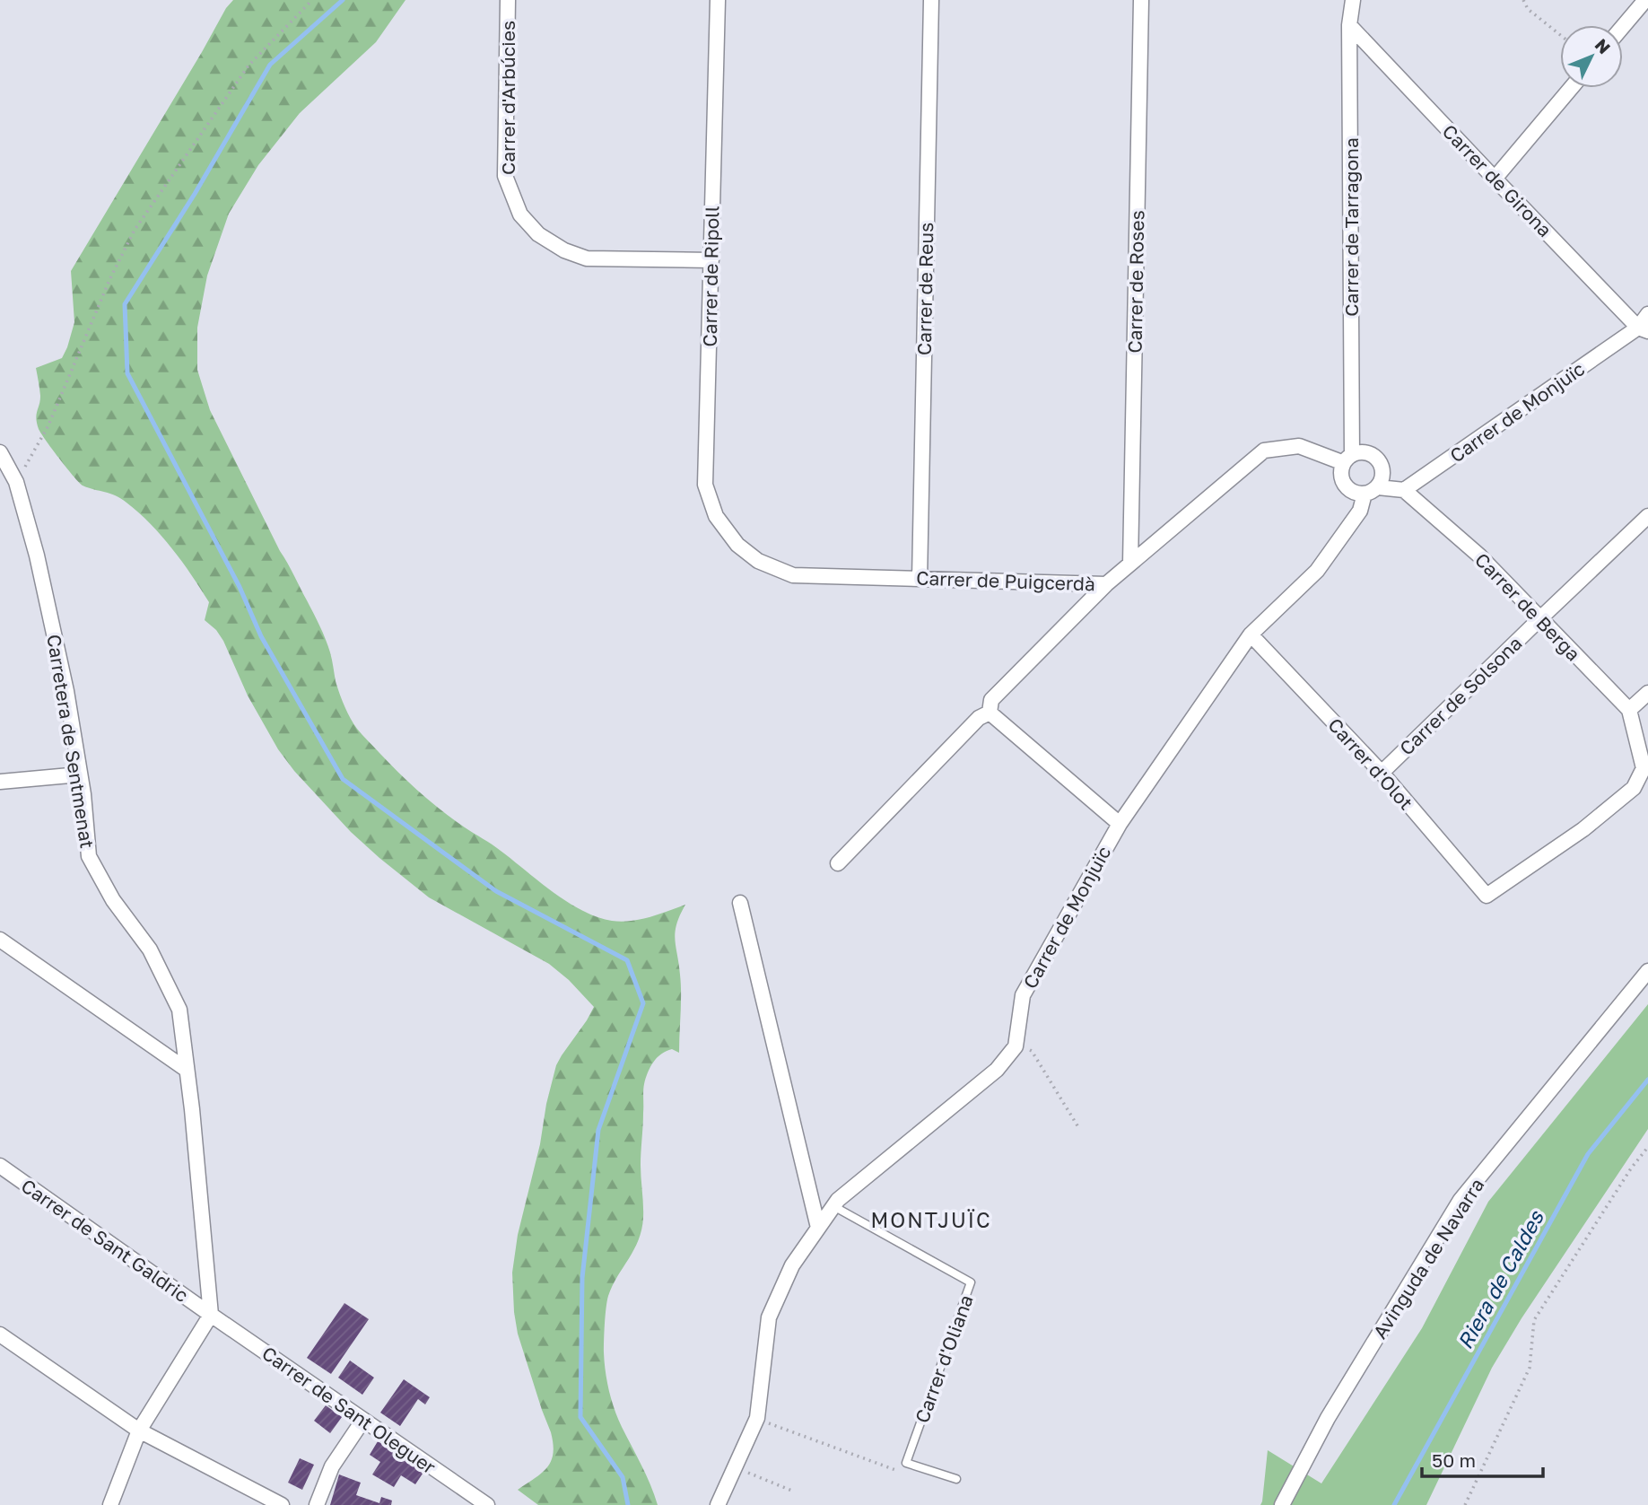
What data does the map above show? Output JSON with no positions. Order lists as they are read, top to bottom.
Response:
{
  "streets": {
    "street": [
      "Carrer d'Arbúcies",
      "Carrer de Girona",
      "Carrer de Tarragona",
      "Carrer de Ripoll",
      "Carrer de Roses",
      "Carrer de Reus",
      "Carrer de Monjuïc",
      "Carrer de Puigcerdà",
      "Carrer de Berga",
      "Carrer de Solsona",
      "Carretera de Sentmenat",
      "Carrer d'Olot",
      "Carrer de Sant Galdric",
      "Avinguda de Navarra",
      "Carrer de Sant Oleguer"
    ],
    "lane": ["Carrer d'Oliana"]
  },
  "crossings": [
    ["Carrer d'Arbúcies", "Carrer de Ripoll"],
    ["Carrer de Girona", "Carrer de Tarragona"],
    ["Carrer de Girona", "Carrer de Monjuïc"],
    ["Carrer de Tarragona", "Carrer de Monjuïc"],
    ["Carrer de Tarragona", "Carrer de Puigcerdà"],
    ["Carrer de Ripoll", "Carrer de Puigcerdà"],
    ["Carrer de Roses", "Carrer de Puigcerdà"],
    ["Carrer de Reus", "Carrer de Puigcerdà"],
    ["Carrer de Monjuïc", "Carrer de Puigcerdà"],
    ["Carrer de Monjuïc", "Carrer de Berga"],
    ["Carrer de Monjuïc", "Carrer d'Olot"],
    ["Carrer de Berga", "Carrer de Solsona"],
    ["Carrer de Berga", "Carrer d'Olot"],
    ["Carrer de Solsona", "Carrer d'Olot"],
    ["Carretera de Sentmenat", "Carrer de Sant Galdric"],
    ["Carretera de Sentmenat", "Carrer de Sant Oleguer"],
    ["Carrer de Sant Galdric", "Carrer de Sant Oleguer"]
  ],
  "districts": ["MONTJUÏC"],
  "water": ["Riera de Caldes"],
  "scale_bar": "50 m",
  "north": "top right"
}
